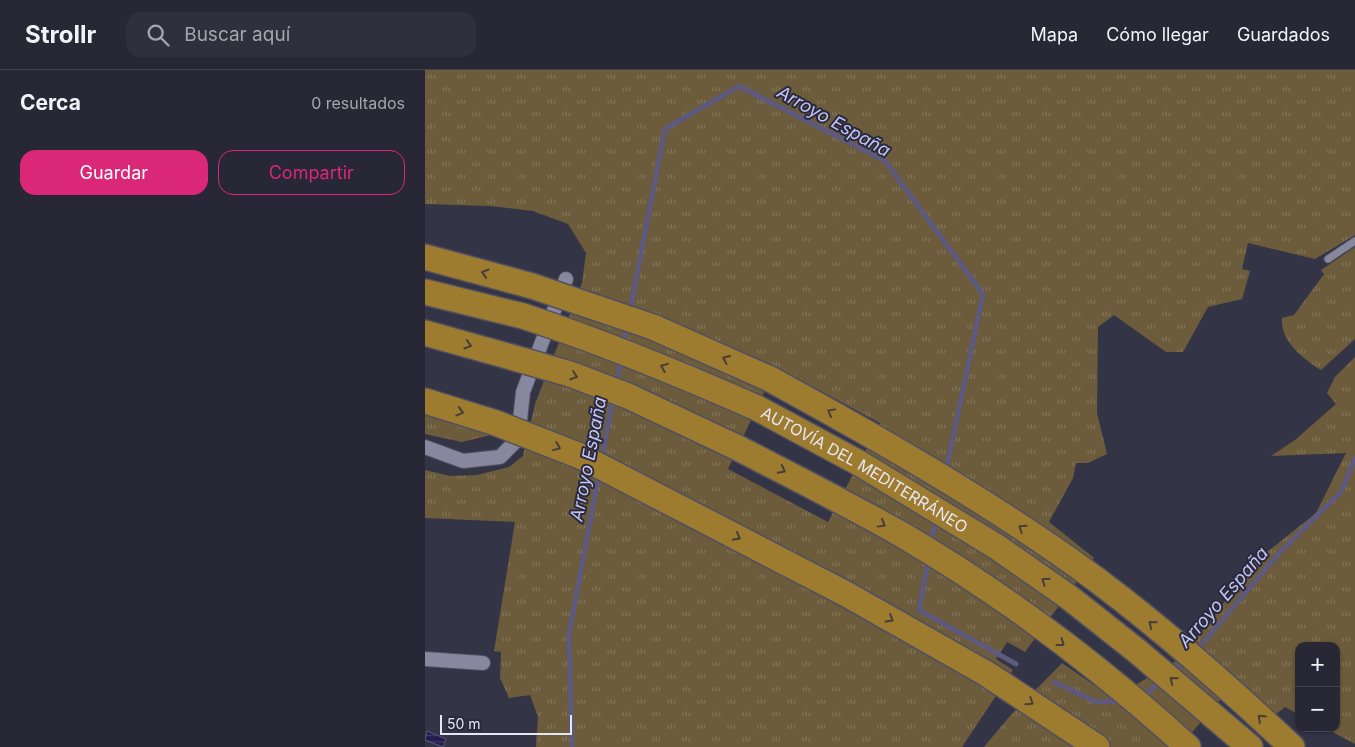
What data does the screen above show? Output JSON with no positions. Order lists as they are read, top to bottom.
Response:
{
  "streets": {
    "highway": ["AUTOVÍA DEL MEDITERRÁNEO"]
  },
  "water": ["Arroyo España"],
  "scale_bar": "50 m",
  "page": {
    "header": "Strollr",
    "search": "Buscar aquí",
    "nav": ["Mapa", "Cómo llegar", "Guardados"],
    "heading": ["Cerca", "0 resultados"],
    "buttons": ["Guardar", "Compartir"],
    "map_buttons": ["+", "−"],
    "scale": "50 m"
  }
}
